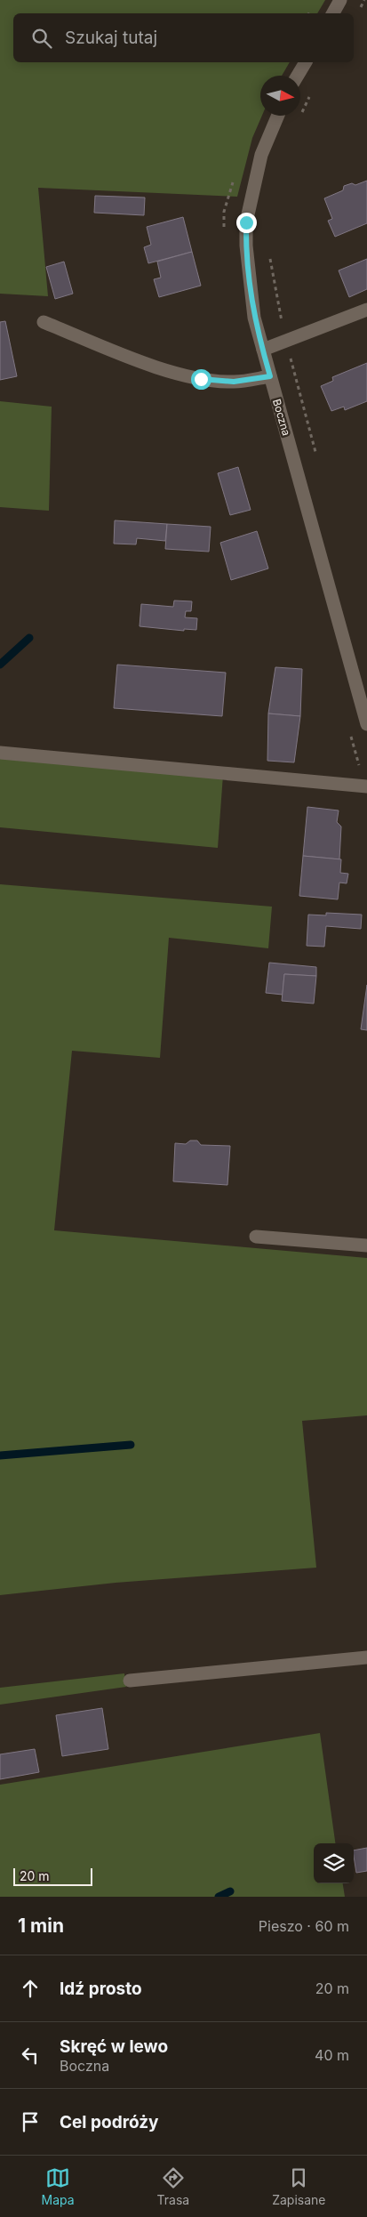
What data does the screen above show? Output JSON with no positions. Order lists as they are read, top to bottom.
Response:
{
  "streets": {
    "street": ["Boczna"]
  },
  "scale_bar": "20 m",
  "north": "right",
  "page": {
    "search": "Szukaj tutaj",
    "scale": "20 m",
    "heading": ["1 min", "Pieszo · 60 m"],
    "list": [
      ["Idź prosto", "20 m"],
      ["Skręć w lewo", "Boczna", "40 m"],
      "Cel podróży"
    ],
    "nav": ["Mapa", "Trasa", "Zapisane"]
  }
}
